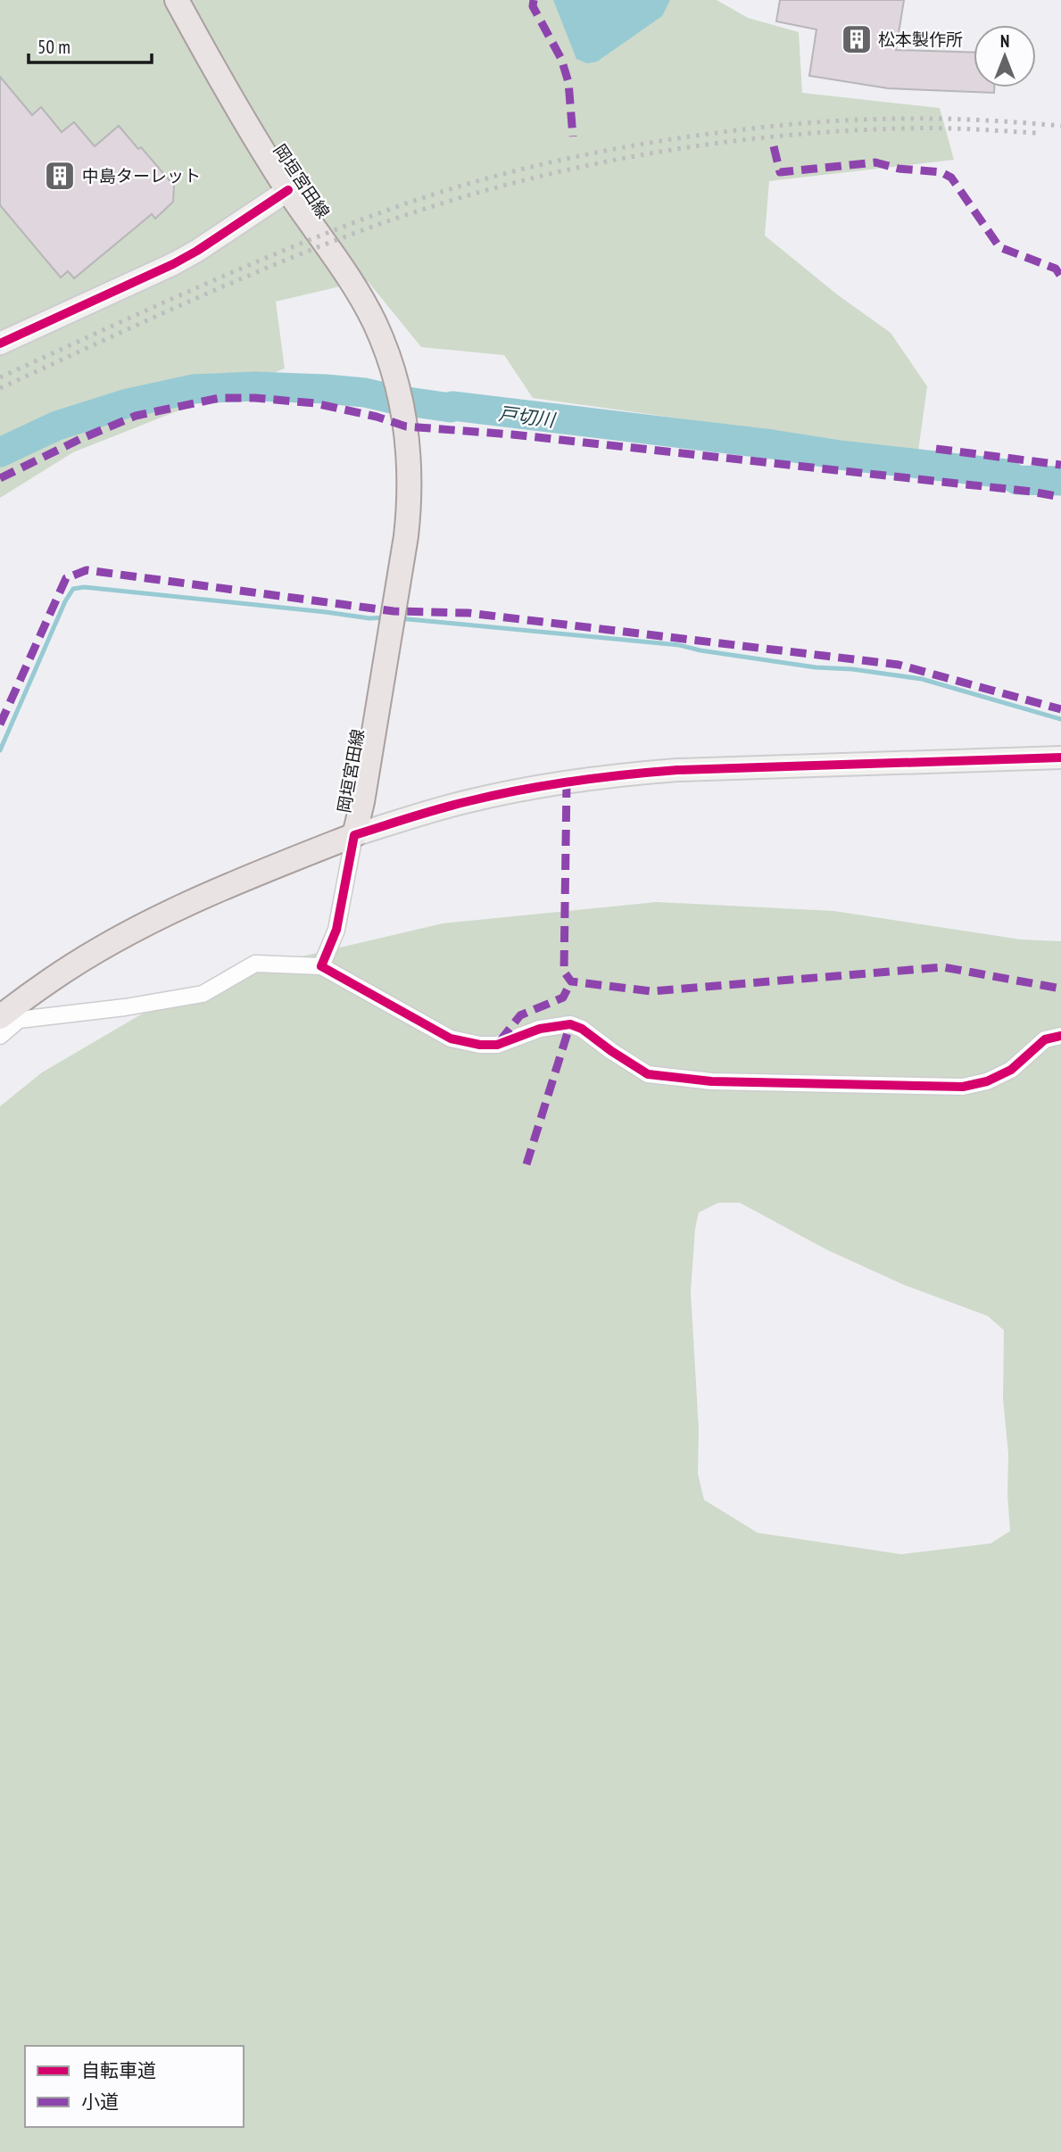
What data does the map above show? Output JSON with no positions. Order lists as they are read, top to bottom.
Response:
{
  "streets": {
    "main road": ["岡垣宮田線"]
  },
  "water": ["戸切川"],
  "places": {
    "building": ["松本製作所", "中島ターレット"]
  },
  "legend": ["自転車道", "小道"],
  "scale_bar": "50 m",
  "north": "top"
}
